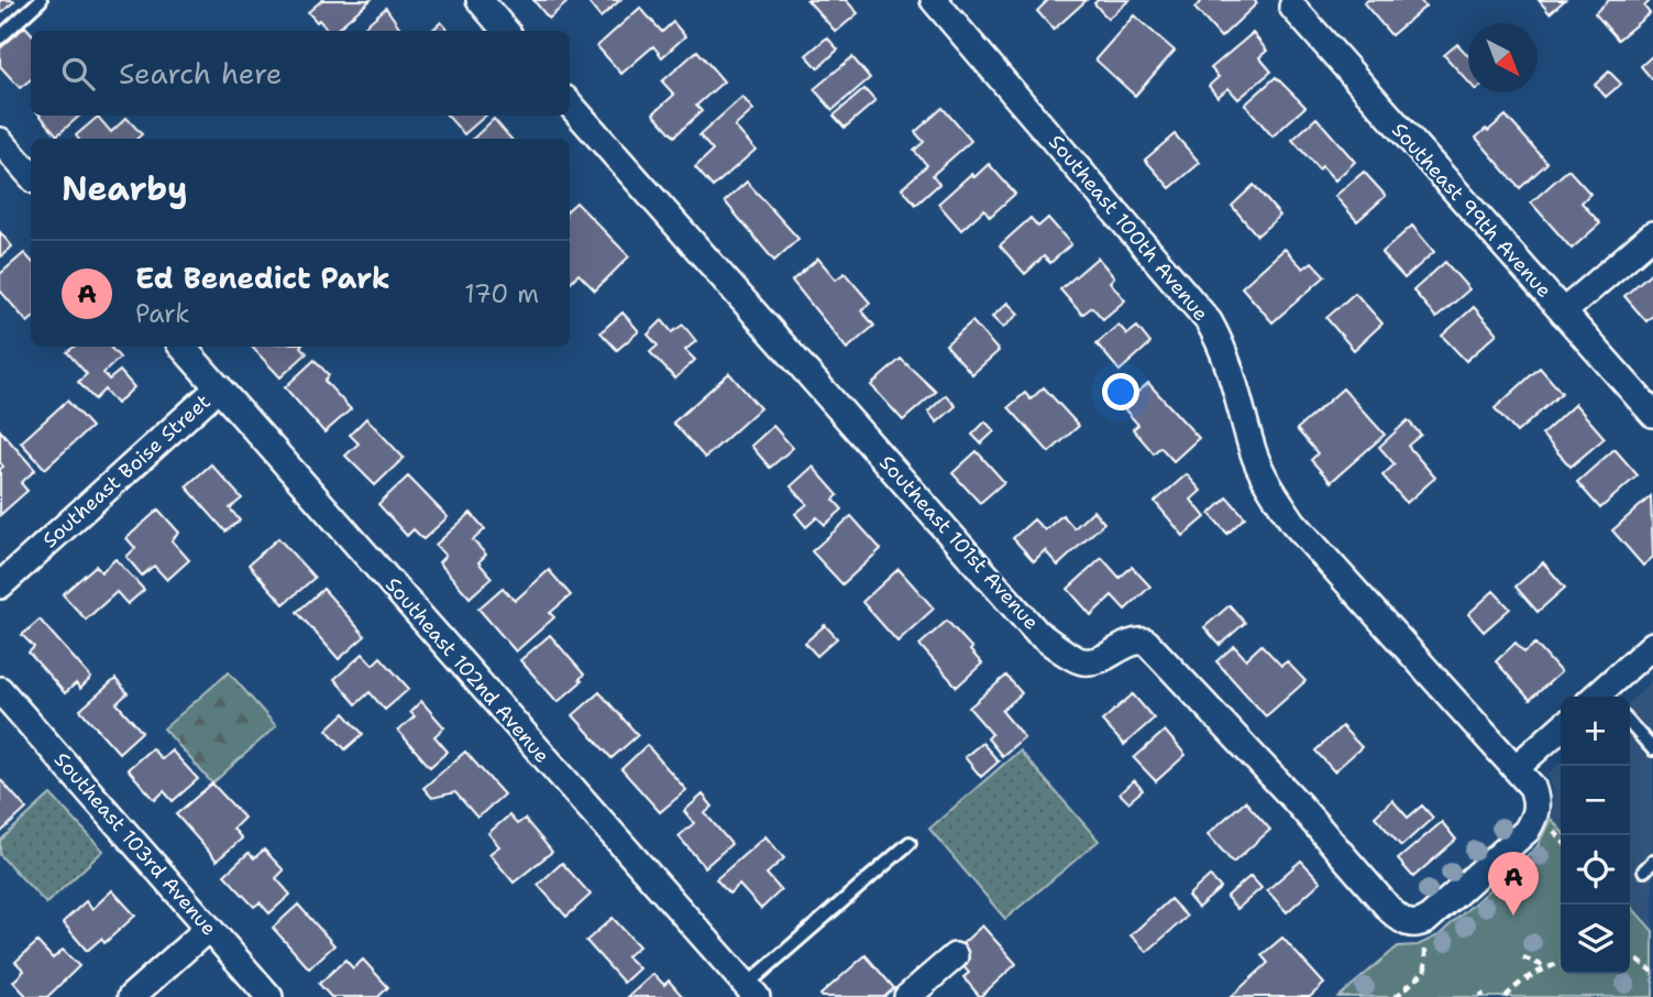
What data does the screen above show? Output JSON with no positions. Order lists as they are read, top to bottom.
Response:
{
  "streets": {
    "street": [
      "Southeast 99th Avenue",
      "Southeast 100th Avenue",
      "Southeast Boise Street",
      "Southeast 101st Avenue",
      "Southeast 102nd Avenue",
      "Southeast 103rd Avenue"
    ]
  },
  "crossings": [
    ["Southeast 100th Avenue", "Southeast 101st Avenue"],
    ["Southeast Boise Street", "Southeast 102nd Avenue"]
  ],
  "north": "bottom right",
  "page": {
    "search": "Search here",
    "heading": "Nearby",
    "list": [
      {
        "mark": "A",
        "name": "Ed Benedict Park",
        "note": "Park",
        "value": "170 m"
      }
    ],
    "map_buttons": ["+", "−"],
    "pins": "A"
  }
}
